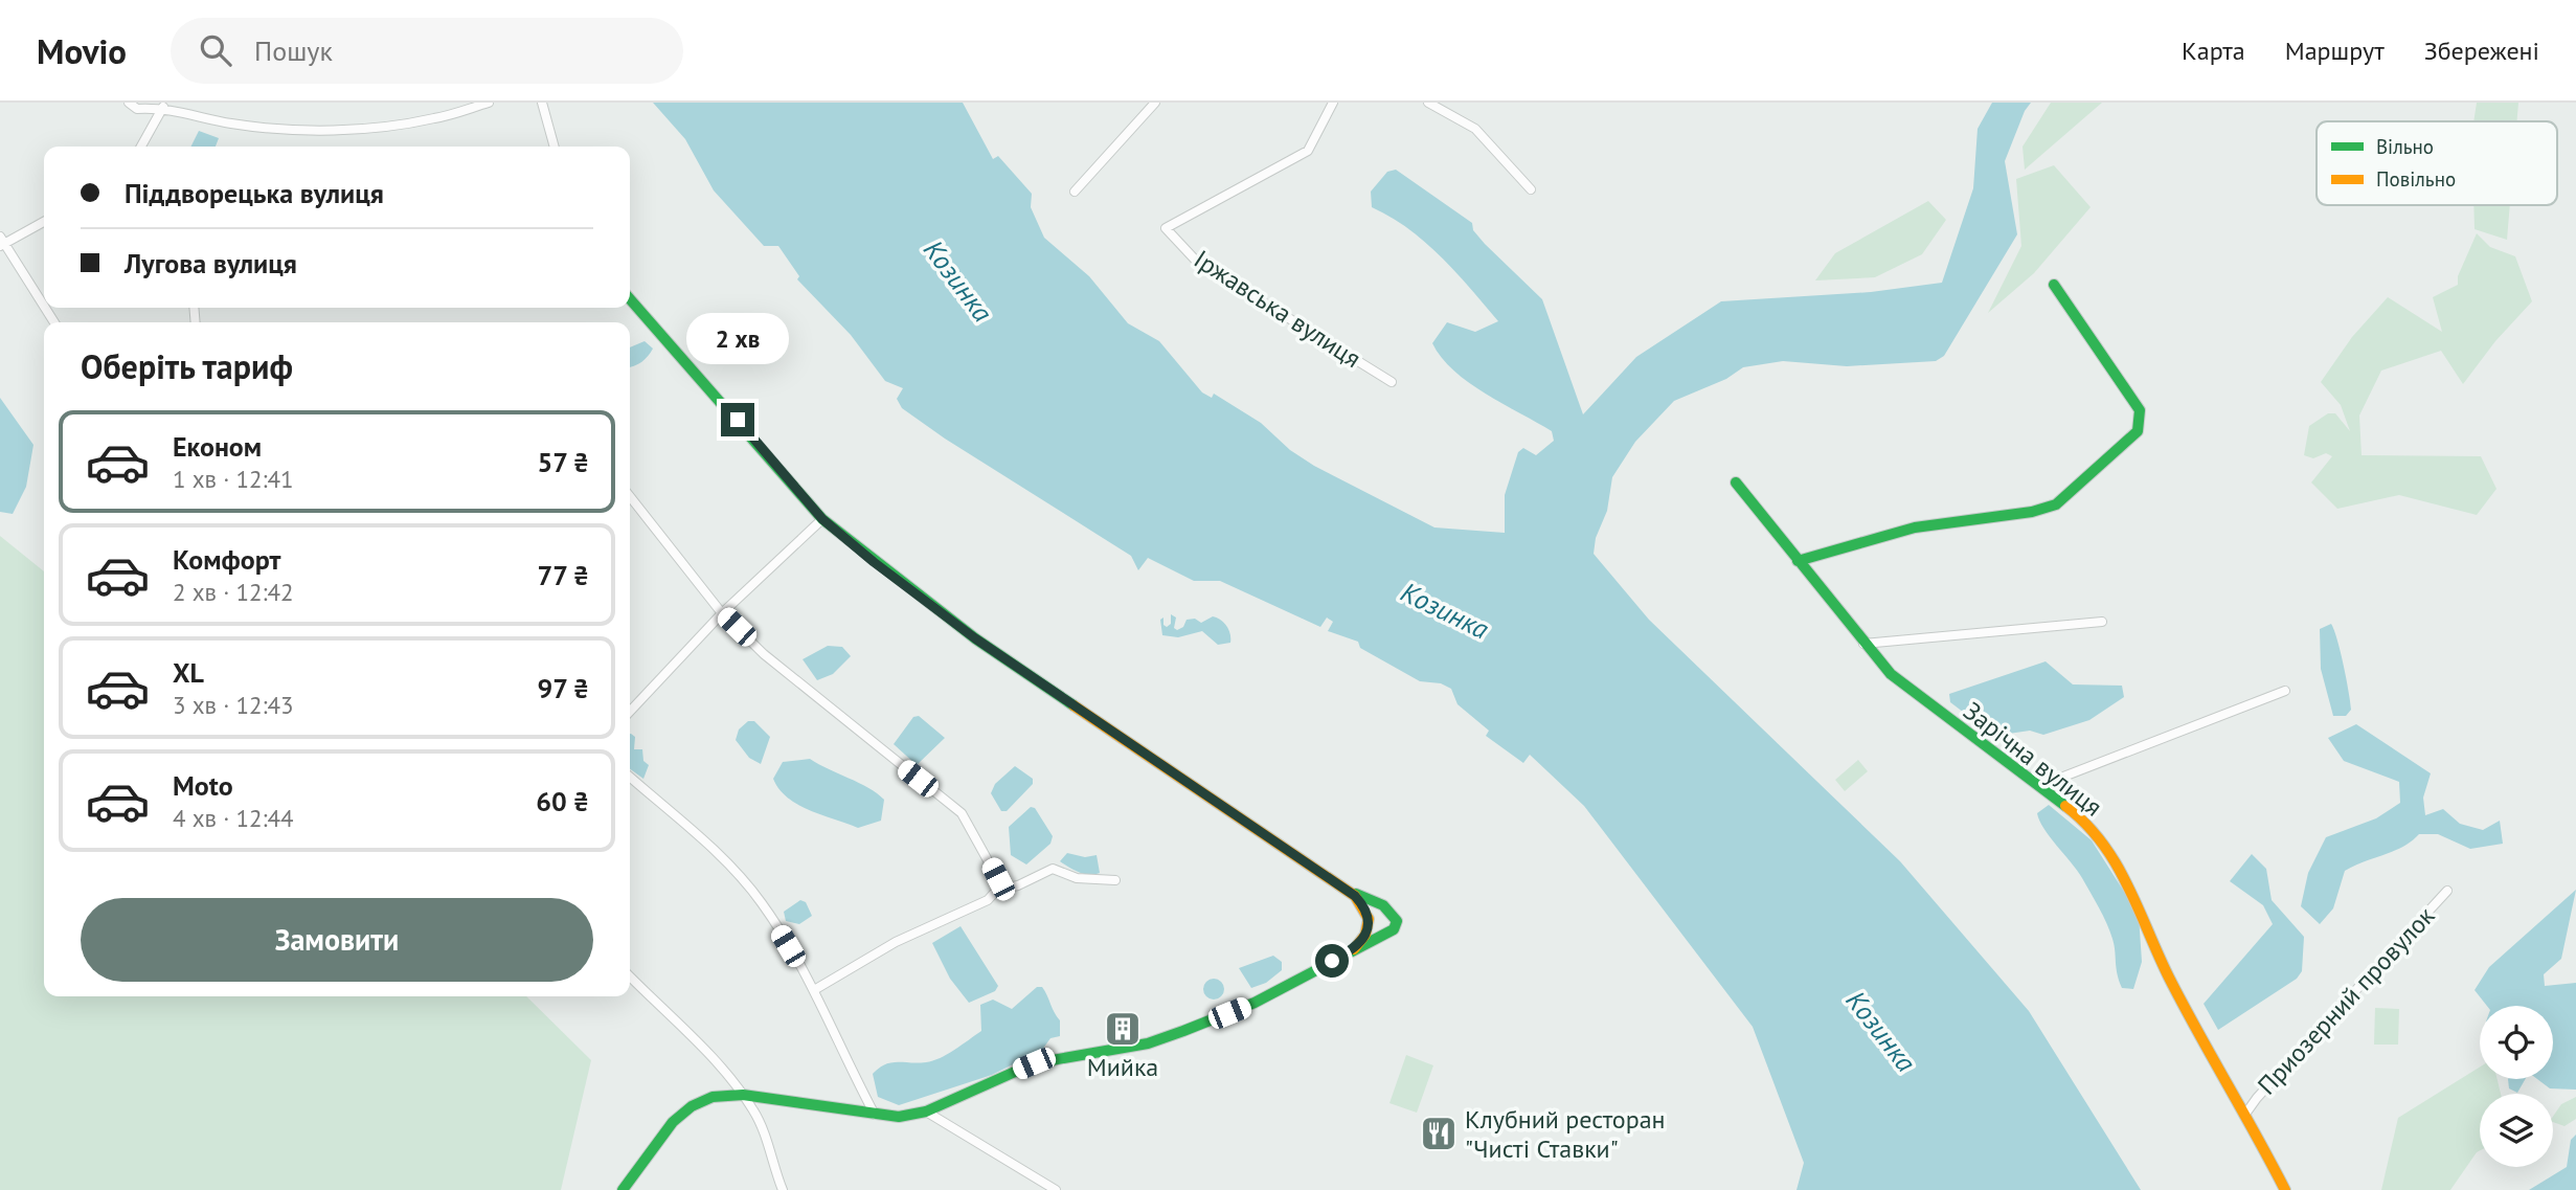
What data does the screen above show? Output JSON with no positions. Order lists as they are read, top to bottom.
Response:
{
  "streets": {
    "street": ["Іржавська вулиця", "Зарічна вулиця", "Приозерний провулок"]
  },
  "crossings": [
    ["Зарічна вулиця", "Приозерний провулок"]
  ],
  "water": ["Козинка"],
  "places": {
    "building": ["Мийка"],
    "restaurant": ["Клубний ресторан \"Чисті Ставки\""]
  },
  "legend": ["Вільно", "Повільно"],
  "page": {
    "header": "Movio",
    "search": "Пошук",
    "nav": ["Карта", "Маршрут", "Збережені"],
    "banner": ["Піддворецька вулиця", "Лугова вулиця"],
    "bubble": "2 хв",
    "heading": "Оберіть тариф",
    "list": [
      {
        "name": "Економ",
        "note": "1 хв · 12:41",
        "value": "57 ₴"
      },
      {
        "name": "Комфорт",
        "note": "2 хв · 12:42",
        "value": "77 ₴"
      },
      {
        "name": "XL",
        "note": "3 хв · 12:43",
        "value": "97 ₴"
      },
      {
        "name": "Moto",
        "note": "4 хв · 12:44",
        "value": "60 ₴"
      }
    ],
    "buttons": "Замовити"
  }
}
